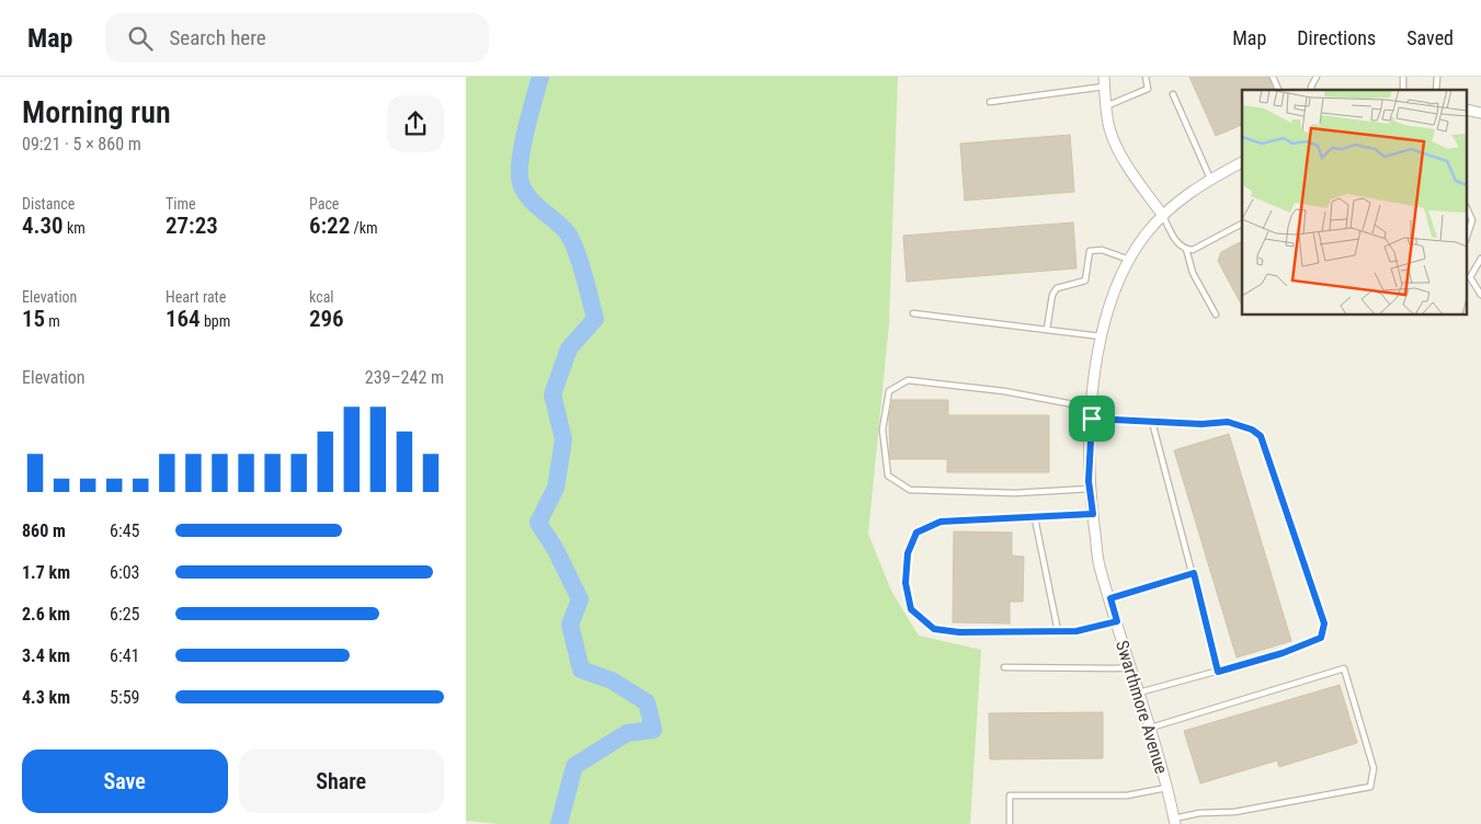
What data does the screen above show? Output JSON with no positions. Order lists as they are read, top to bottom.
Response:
{
  "streets": {
    "street": ["Swarthmore Avenue"]
  },
  "page": {
    "header": "Map",
    "search": "Search here",
    "nav": ["Map", "Directions", "Saved"],
    "heading": ["Morning run", "09:21 · 5 × 860 m"],
    "stats": [
      ["Distance", "4.30 km"],
      ["Time", "27:23"],
      ["Pace", "6:22 /km"],
      ["Elevation", "15 m"],
      ["Heart rate", "164 bpm"],
      ["kcal", "296"]
    ],
    "chart": ["Elevation", "239–242 m"],
    "list": [
      {
        "name": "860 m",
        "note": "6:45"
      },
      {
        "name": "1.7 km",
        "note": "6:03"
      },
      {
        "name": "2.6 km",
        "note": "6:25"
      },
      {
        "name": "3.4 km",
        "note": "6:41"
      },
      {
        "name": "4.3 km",
        "note": "5:59"
      }
    ],
    "buttons": ["Save", "Share"]
  }
}
